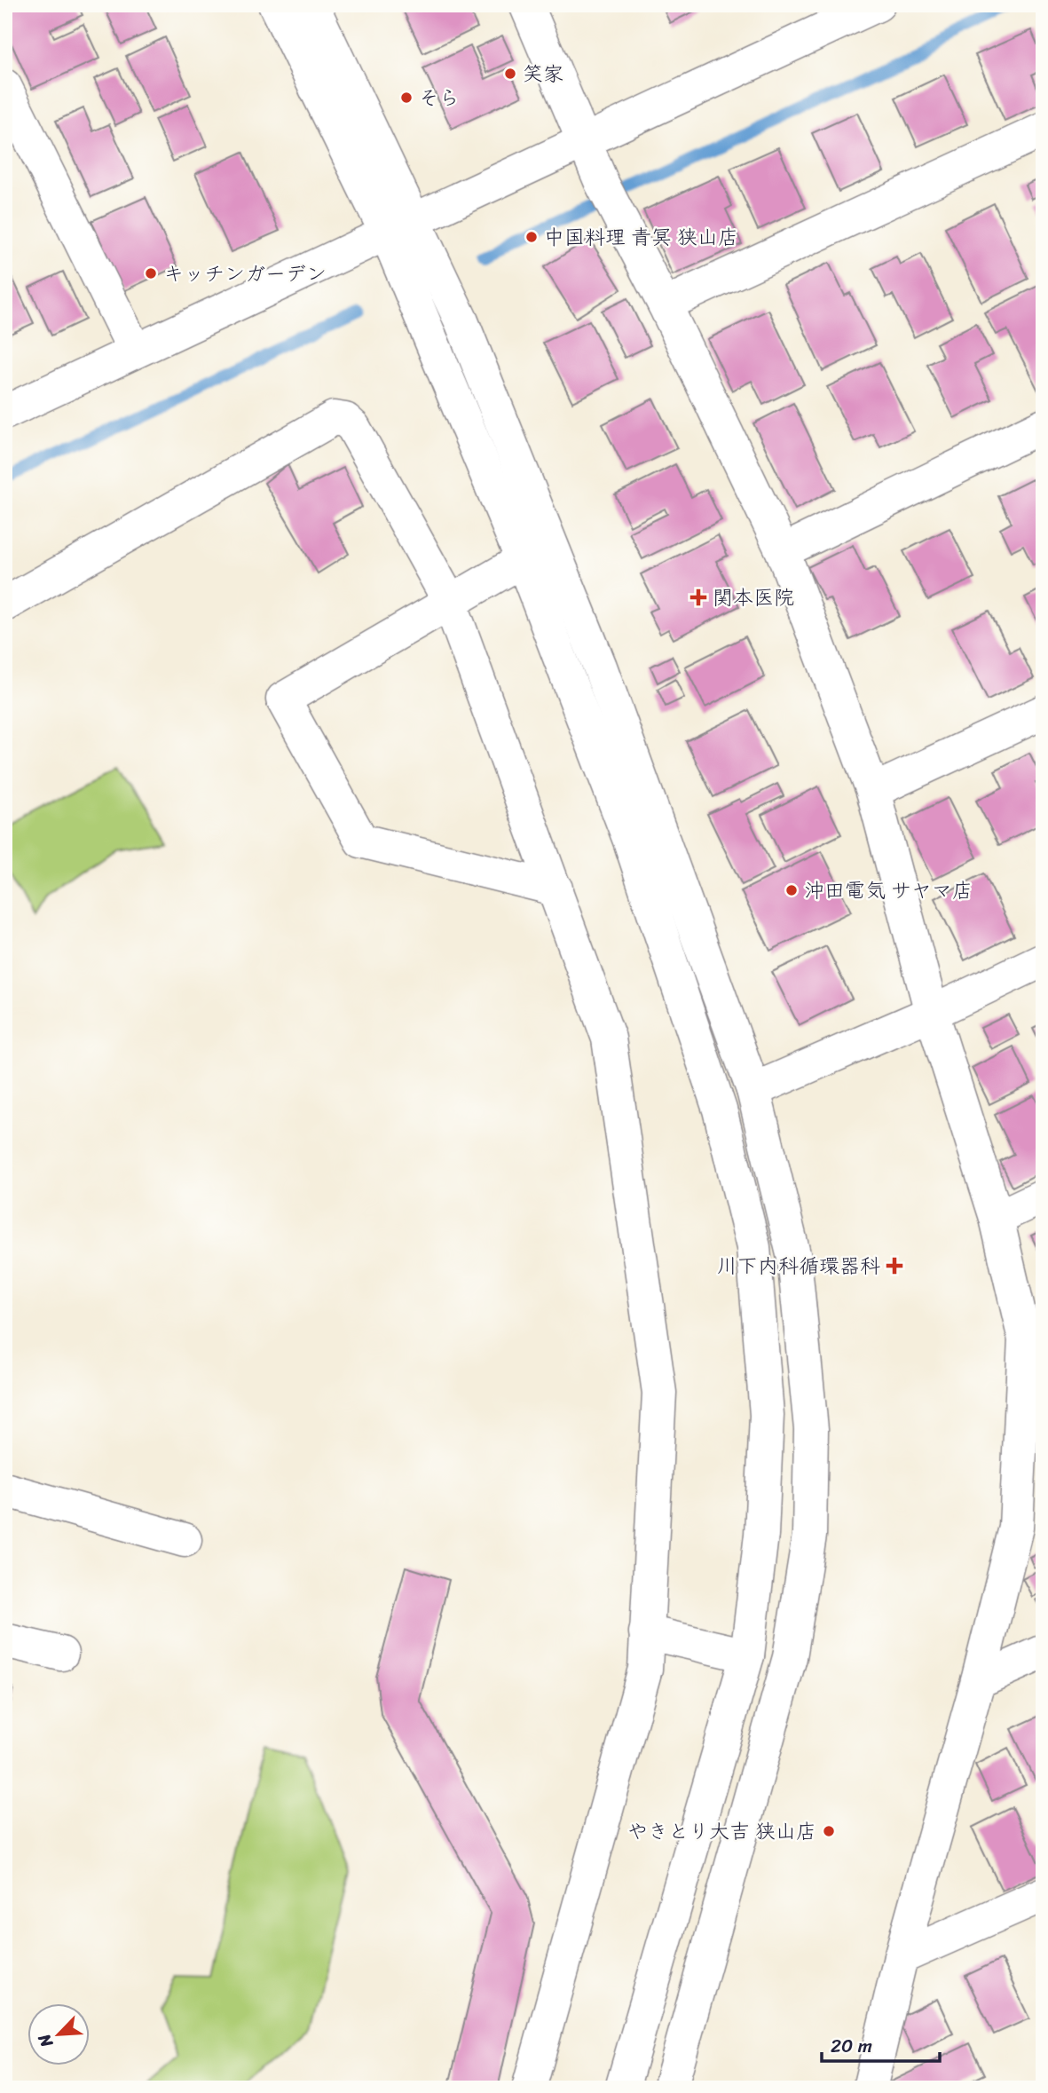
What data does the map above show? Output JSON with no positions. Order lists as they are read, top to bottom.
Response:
{
  "places": {
    "other": [
      "笑家",
      "そら",
      "中国料理 青冥 狭山店",
      "キッチンガーデン",
      "沖田電気 サヤマ店",
      "やきとり大吉 狭山店"
    ],
    "health": ["関本医院", "川下内科循環器科"]
  },
  "scale_bar": "20 m",
  "north": "bottom left"
}
